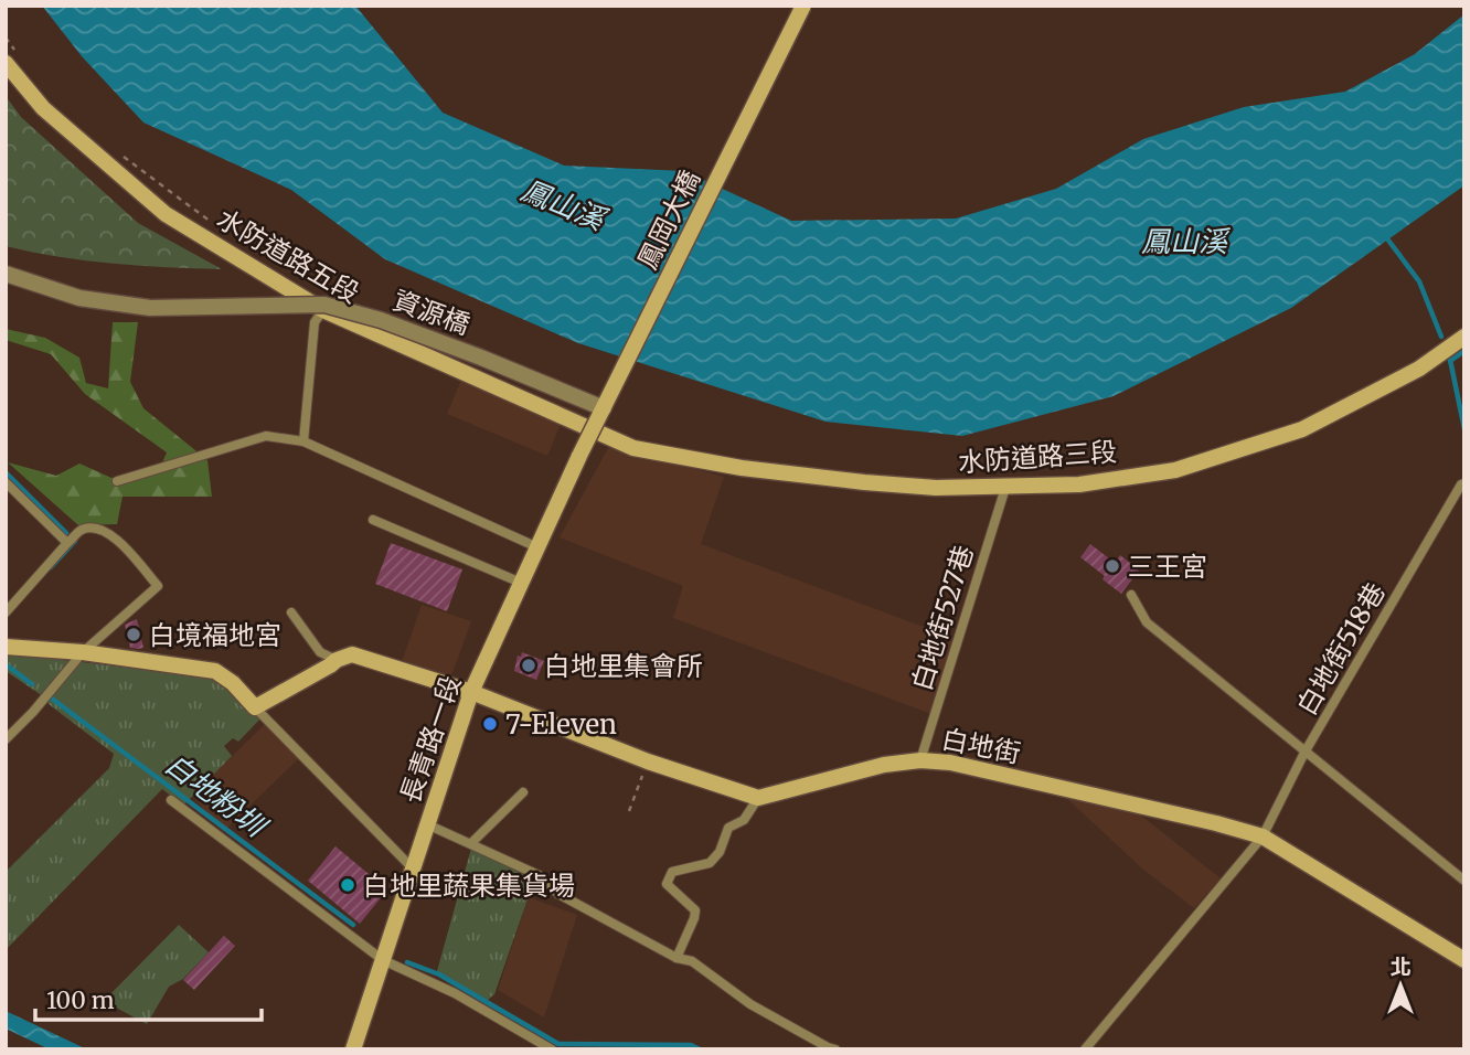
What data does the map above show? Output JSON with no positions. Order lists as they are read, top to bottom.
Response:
{
  "streets": {
    "street": [
      "鳳岡大橋",
      "水防道路五段",
      "資源橋",
      "水防道路三段",
      "長青路一段",
      "白地街"
    ],
    "lane": ["白地街527巷", "白地街518巷"]
  },
  "crossings": [
    ["鳳岡大橋", "資源橋"],
    ["鳳岡大橋", "長青路一段"],
    ["水防道路五段", "水防道路三段"],
    ["水防道路三段", "白地街527巷"],
    ["白地街527巷", "白地街"],
    ["白地街518巷", "白地街"]
  ],
  "water": ["鳳山溪", "白地粉圳"],
  "places": [
    "三王宮",
    "白境福地宮",
    "白地里集會所",
    "7-Eleven",
    "白地里蔬果集貨場"
  ],
  "scale_bar": "100 m",
  "north": "top"
}
